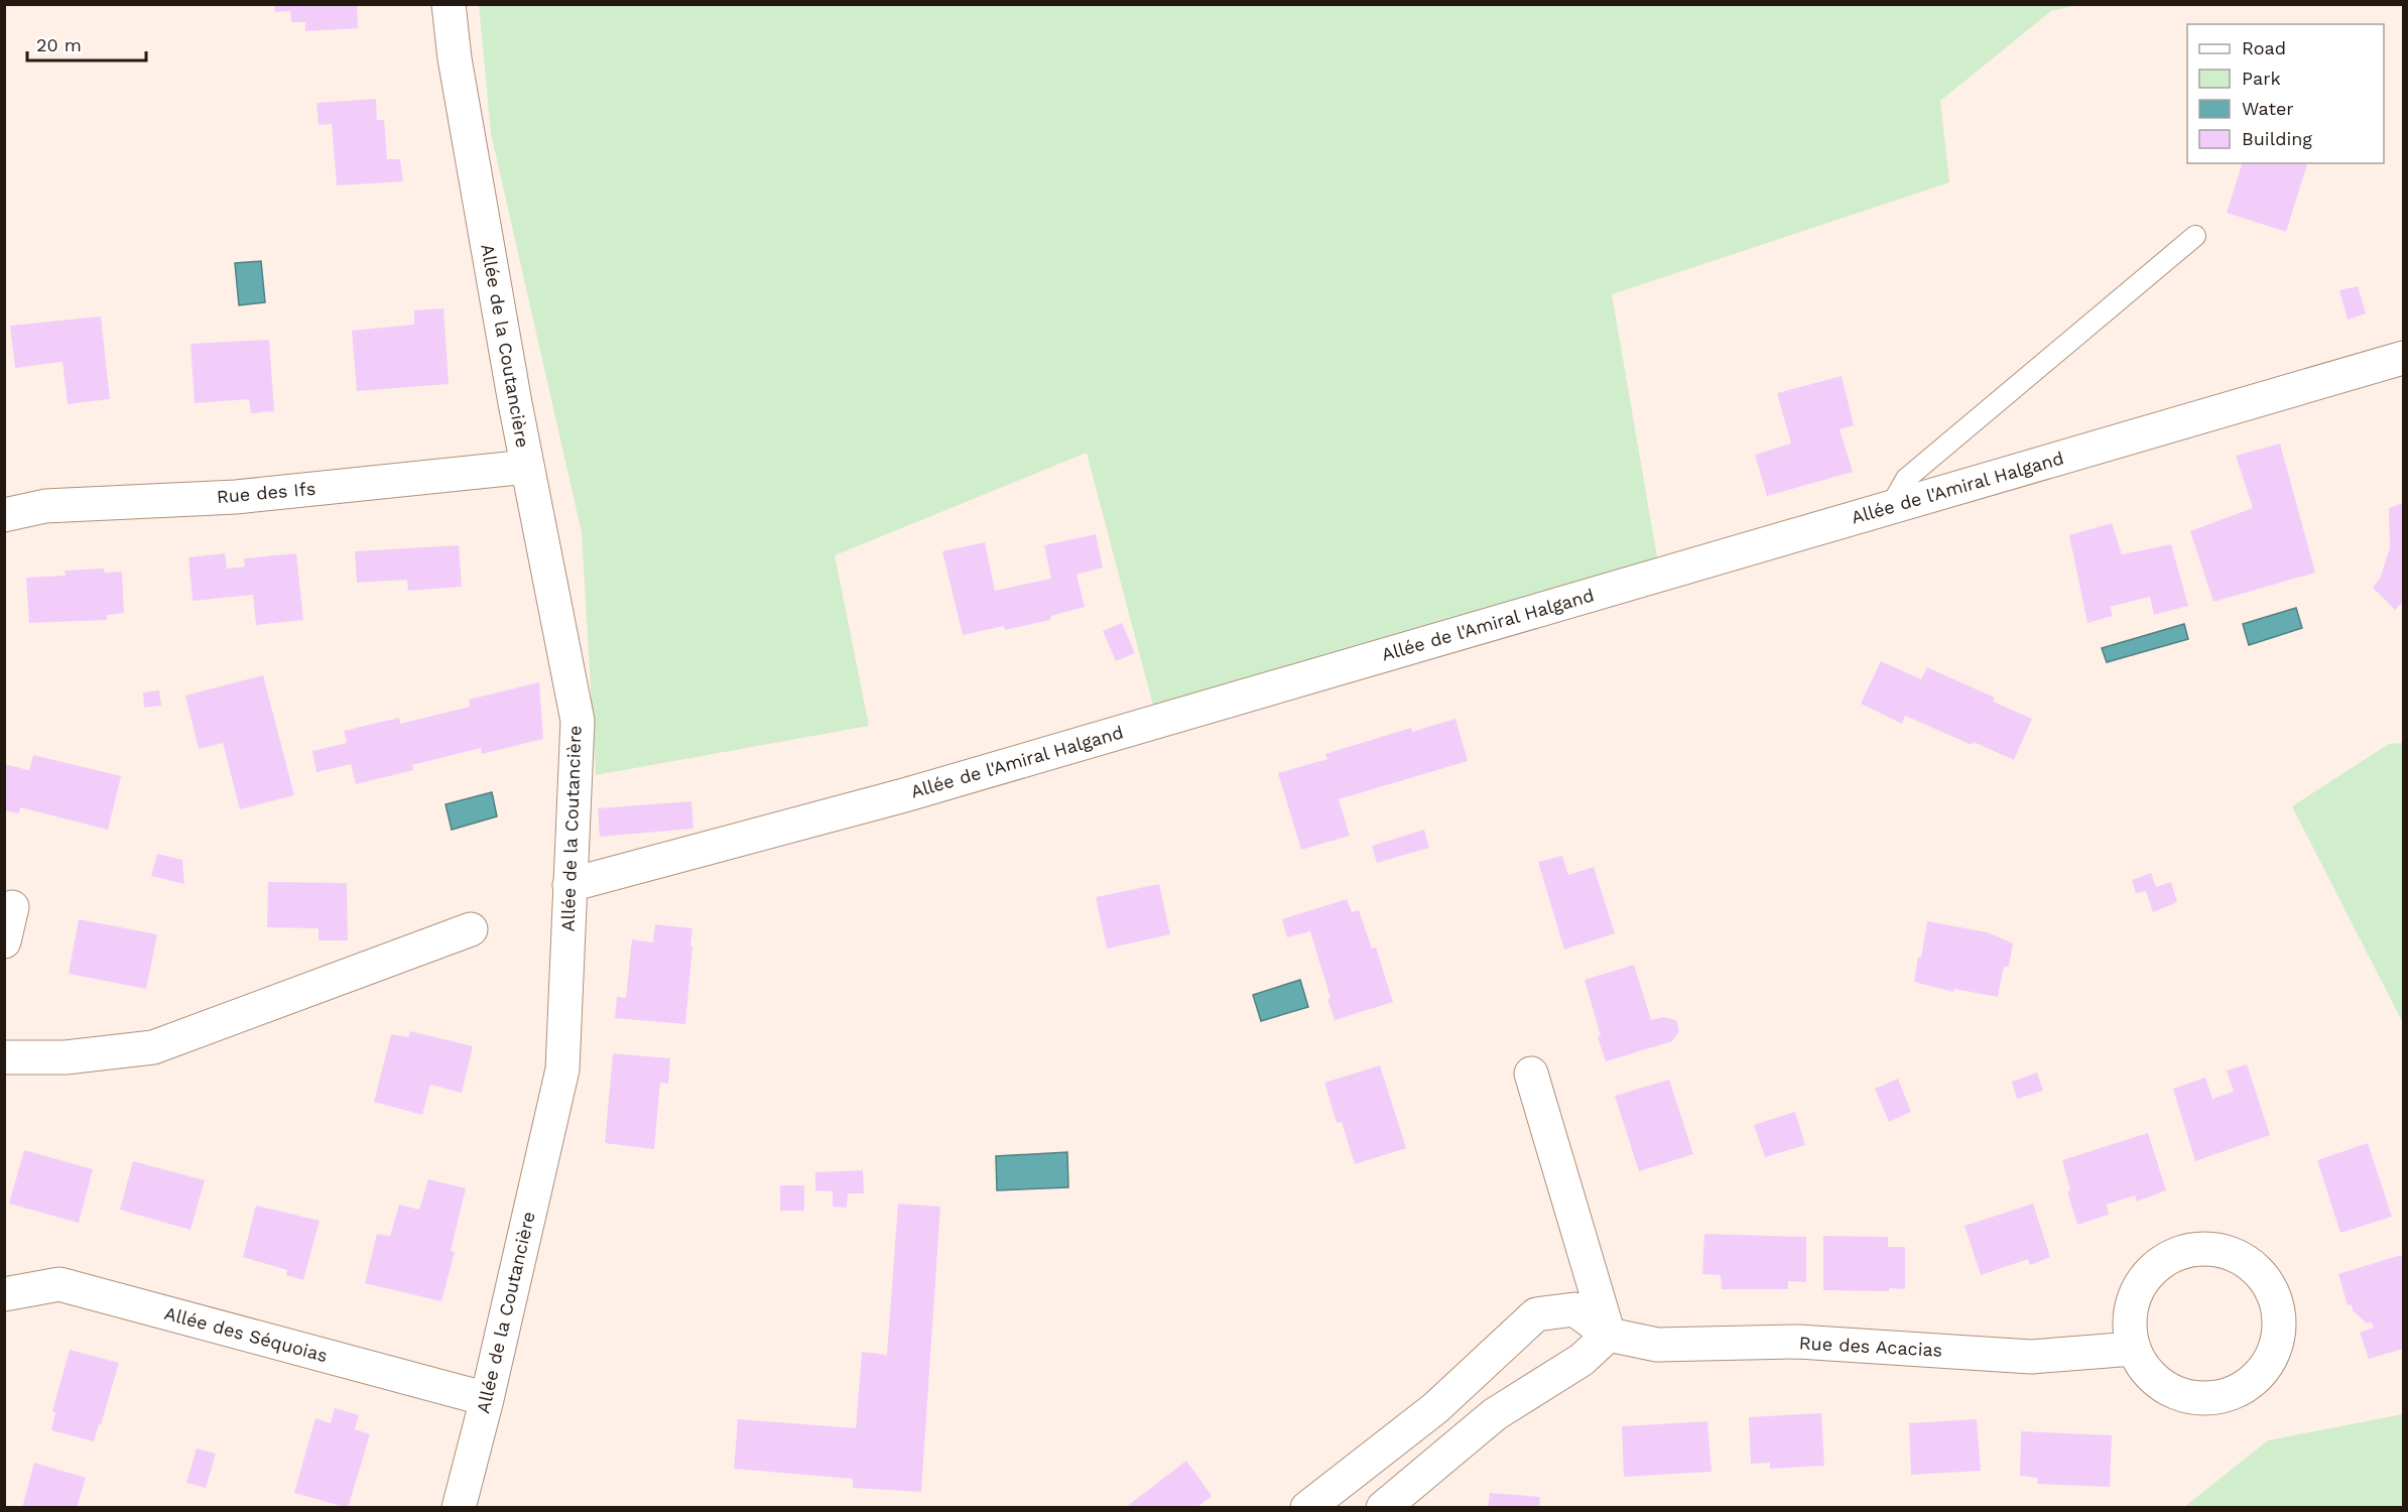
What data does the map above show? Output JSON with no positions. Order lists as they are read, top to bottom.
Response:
{
  "streets": {
    "street": [
      "Allée de la Coutancière",
      "Allée de l'Amiral Halgand",
      "Rue des Ifs",
      "Allée des Séquoias",
      "Rue des Acacias"
    ]
  },
  "crossings": [
    ["Allée de la Coutancière", "Allée de l'Amiral Halgand"],
    ["Allée de la Coutancière", "Rue des Ifs"],
    ["Allée de la Coutancière", "Allée des Séquoias"]
  ],
  "legend": [
    "Road",
    "Park",
    "Water",
    "Building"
  ],
  "scale_bar": "20 m"
}
